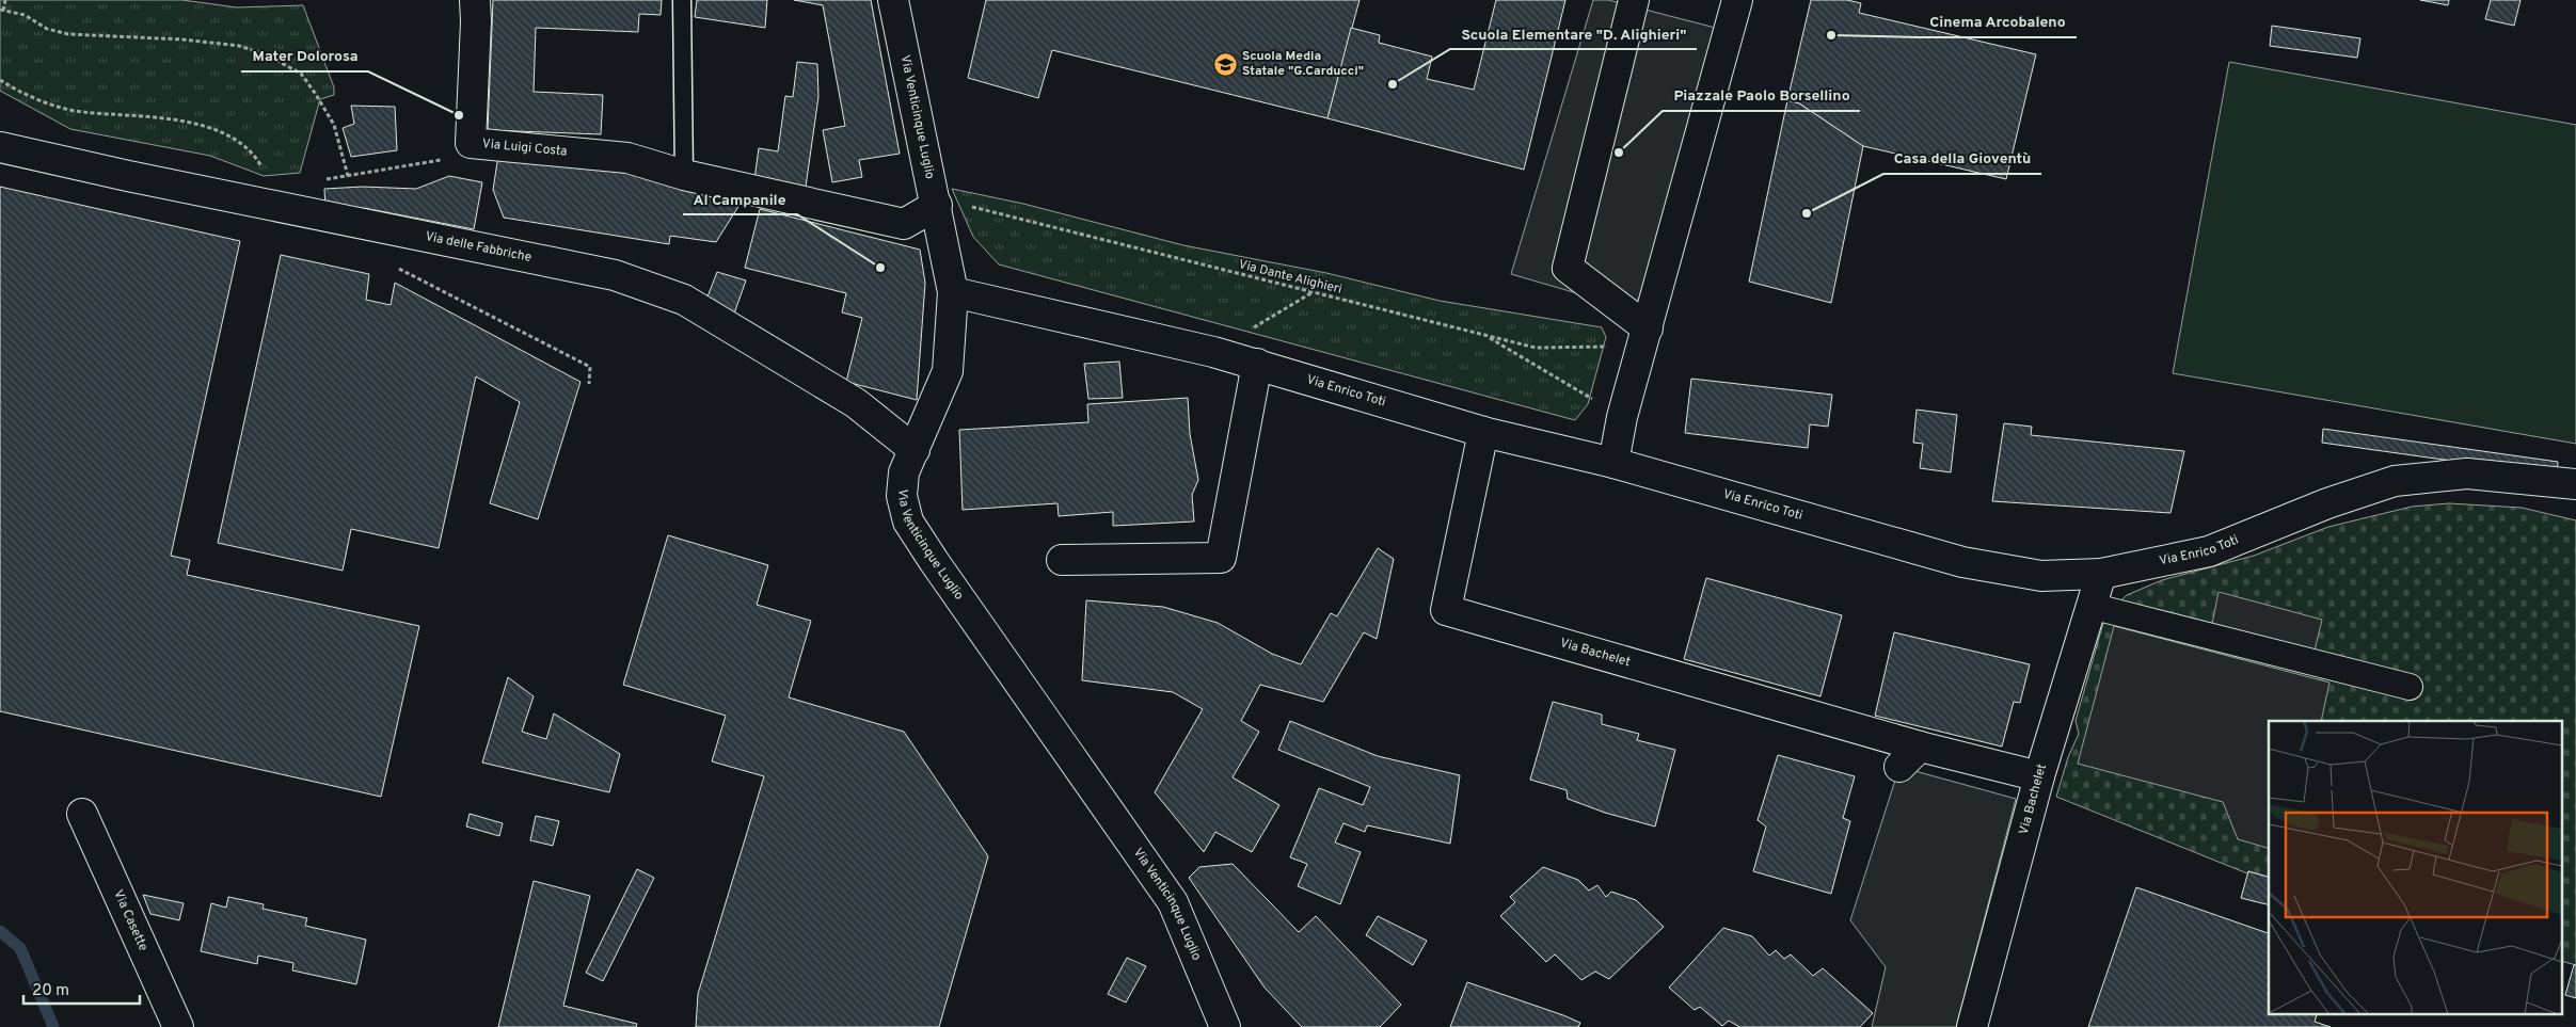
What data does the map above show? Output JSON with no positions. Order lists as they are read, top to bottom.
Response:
{
  "streets": {
    "street": [
      "Via Venticinque Luglio",
      "Via Luigi Costa",
      "Via delle Fabbriche",
      "Via Enrico Toti",
      "Via Bachelet",
      "Via Casette"
    ],
    "path": ["Via Dante Alighieri"]
  },
  "crossings": [
    ["Via Venticinque Luglio", "Via Luigi Costa"],
    ["Via Venticinque Luglio", "Via delle Fabbriche"],
    ["Via Venticinque Luglio", "Via Dante Alighieri"],
    ["Via Venticinque Luglio", "Via Enrico Toti"],
    ["Via Luigi Costa", "Via Dante Alighieri"],
    ["Via Enrico Toti", "Via Bachelet"]
  ],
  "places": {
    "other": [
      "Cinema Arcobaleno",
      "Scuola Elementare \"D. Alighieri\"",
      "Mater Dolorosa",
      "Piazzale Paolo Borsellino",
      "Casa della Gioventù",
      "Al Campanile"
    ],
    "school or university": ["Scuola Media Statale \"G.Carducci\""]
  },
  "scale_bar": "20 m"
}
